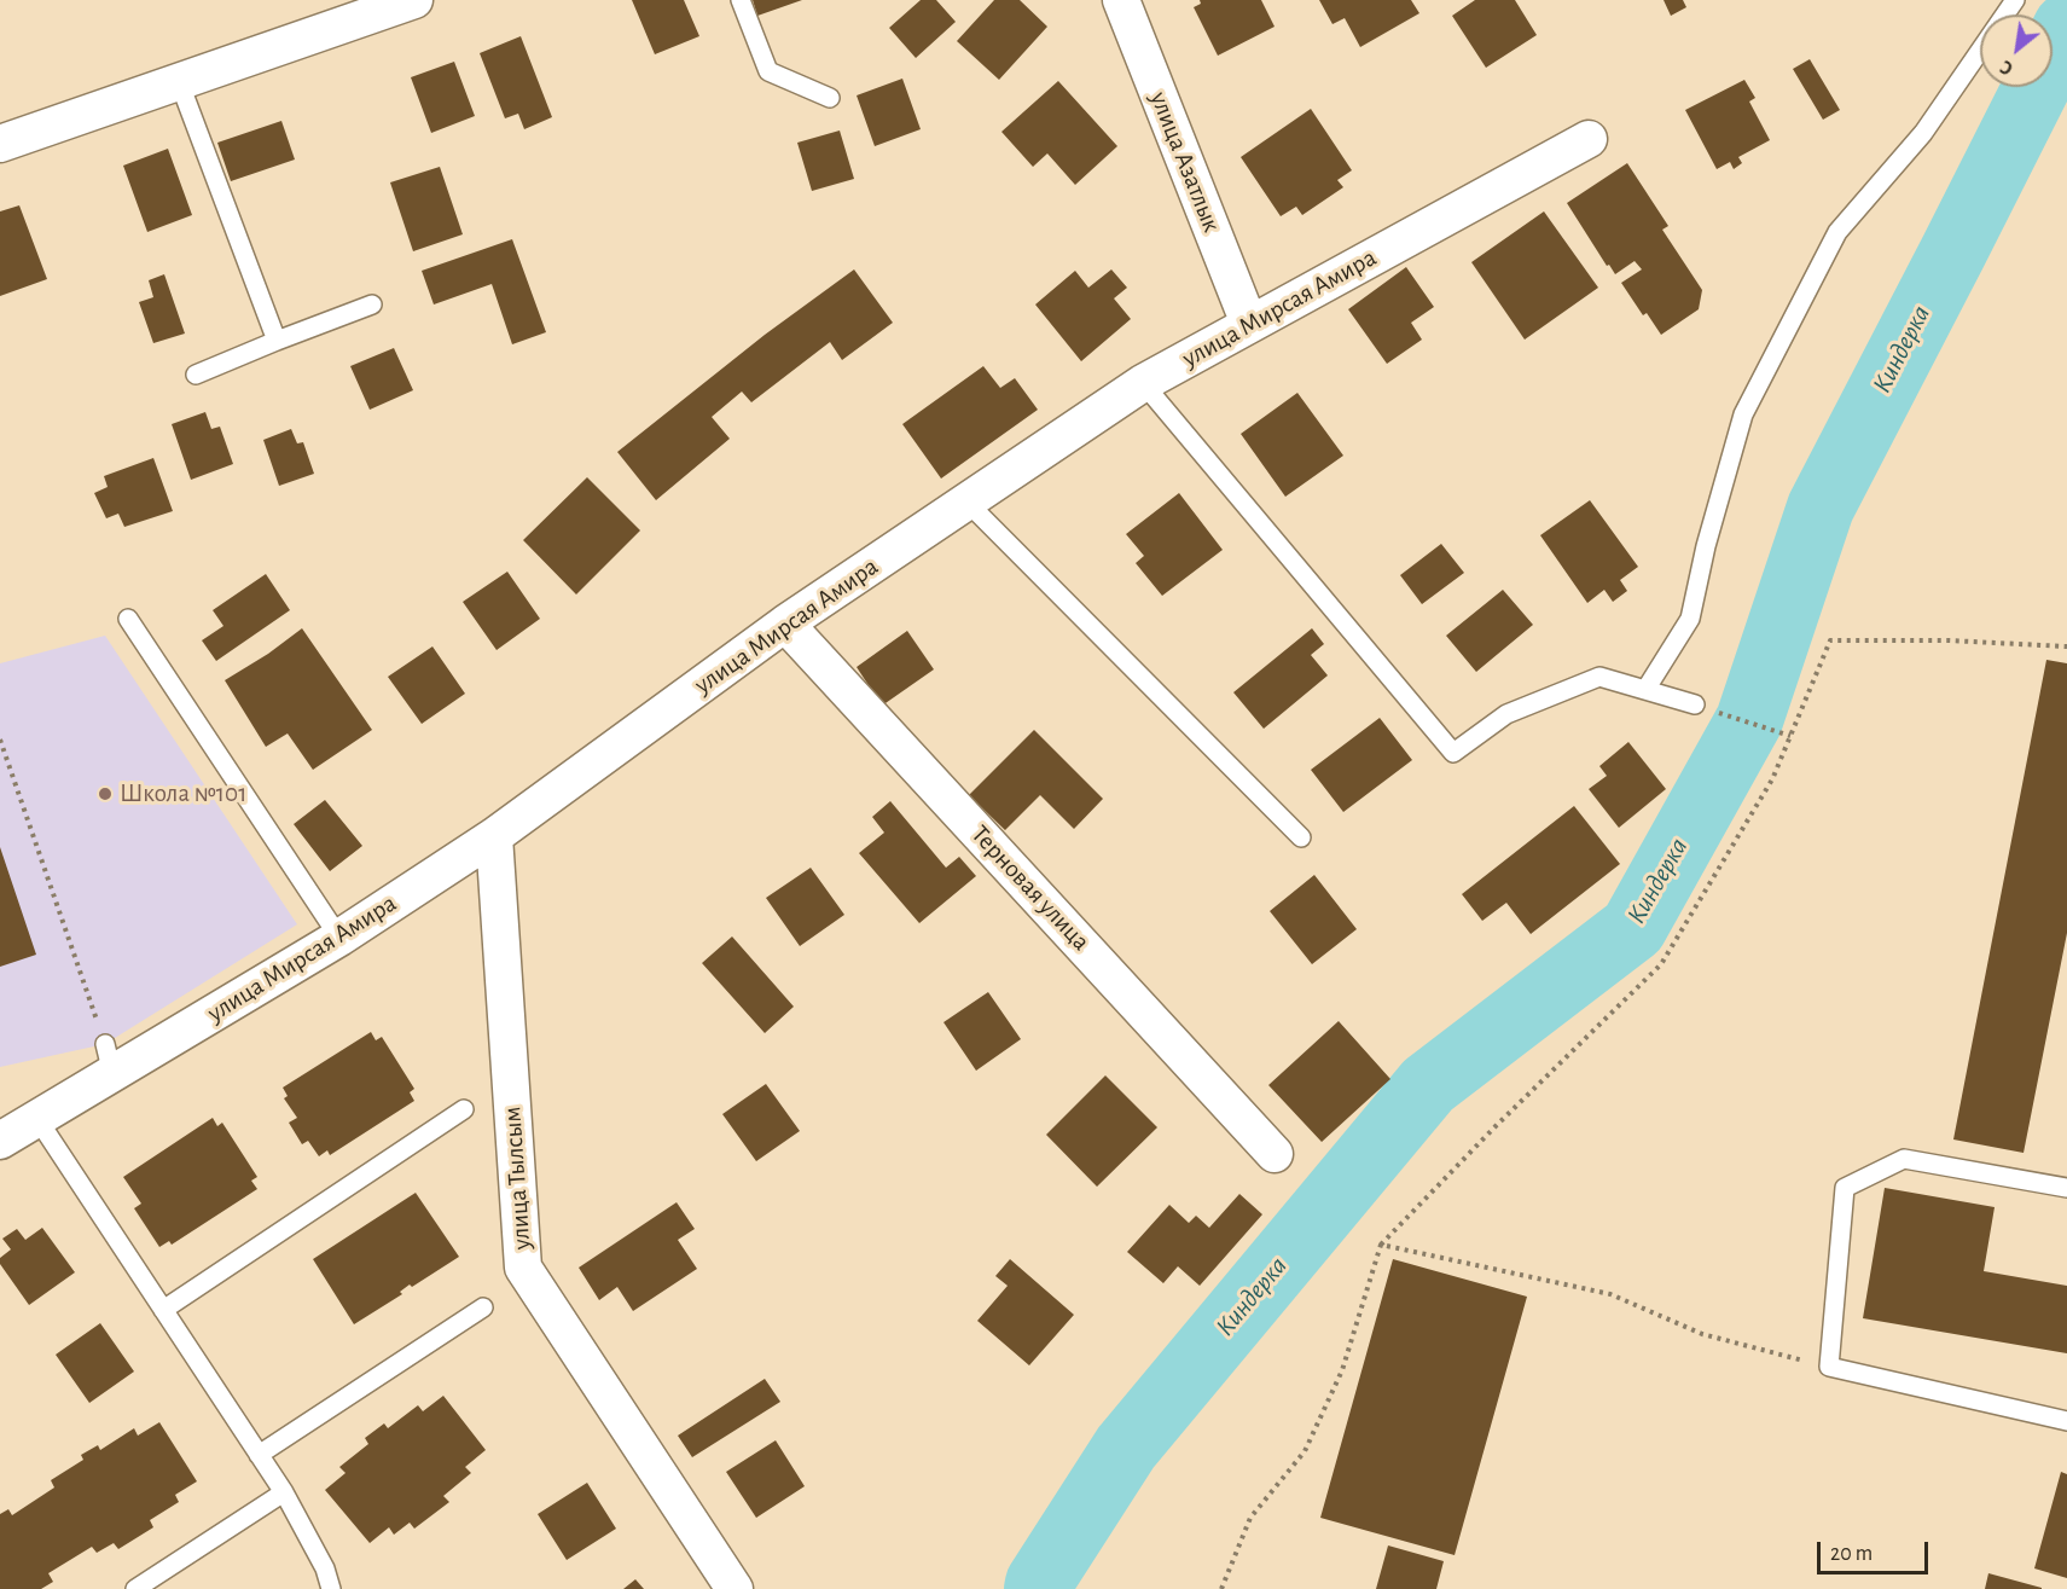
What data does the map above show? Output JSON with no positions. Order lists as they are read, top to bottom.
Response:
{
  "streets": {
    "street": [
      "улица Азатлык",
      "улица Мирсая Амира",
      "Терновая улица",
      "улица Тылсым"
    ]
  },
  "crossings": [
    ["улица Азатлык", "улица Мирсая Амира"],
    ["улица Мирсая Амира", "Терновая улица"],
    ["улица Мирсая Амира", "улица Тылсым"]
  ],
  "water": ["Киндерка"],
  "places": ["Школа №101"],
  "scale_bar": "20 m",
  "north": "bottom left"
}
